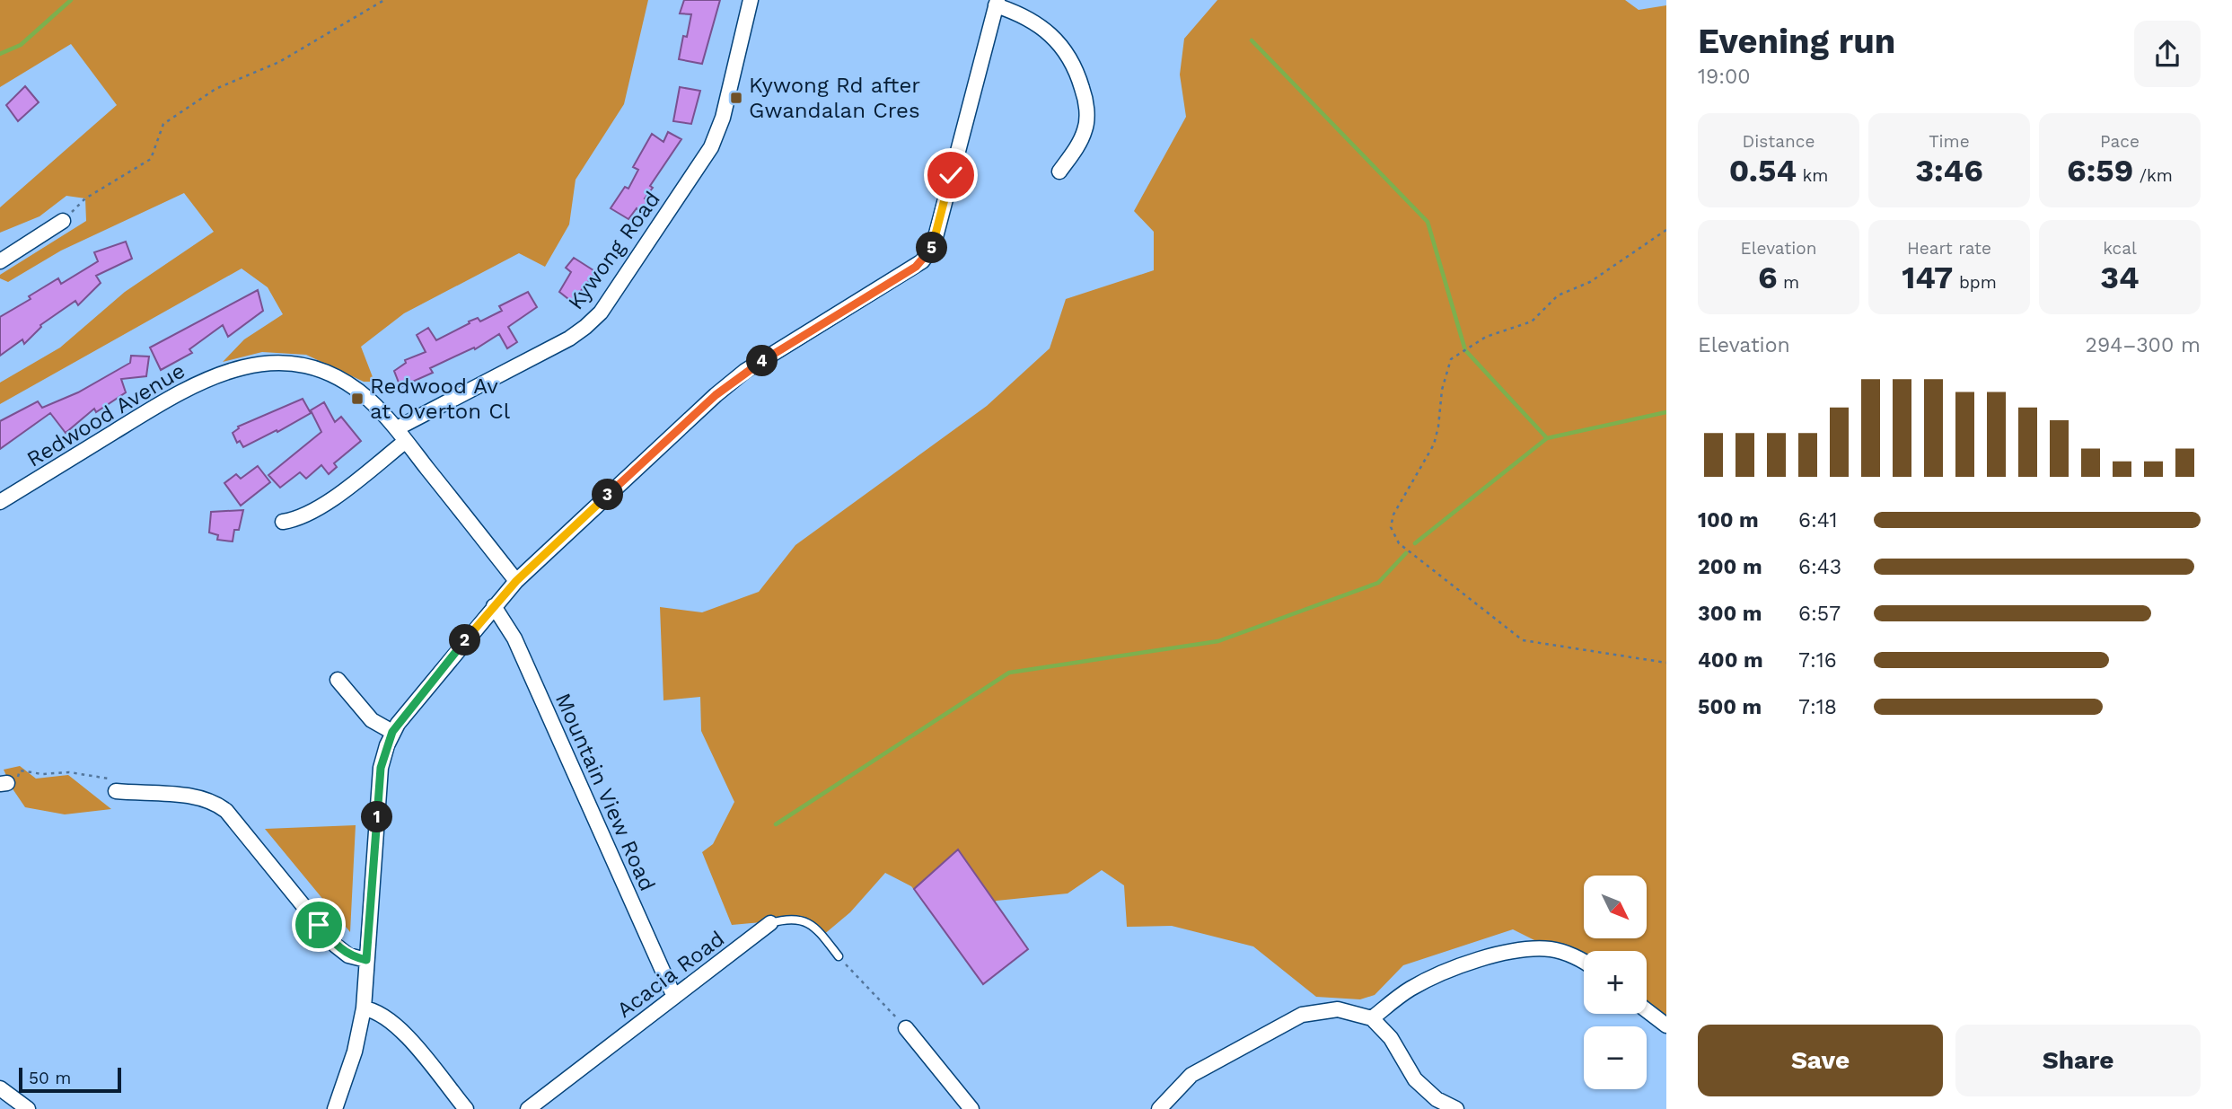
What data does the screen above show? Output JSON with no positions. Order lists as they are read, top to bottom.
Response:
{
  "streets": {
    "street": [
      "Kywong Road",
      "Redwood Avenue",
      "Mountain View Road",
      "Acacia Road"
    ]
  },
  "crossings": [
    ["Kywong Road", "Redwood Avenue"],
    ["Mountain View Road", "Acacia Road"]
  ],
  "places": {
    "transit": ["Kywong Rd after Gwandalan Cres", "Redwood Av at Overton Cl"]
  },
  "scale_bar": "50 m",
  "north": "bottom right",
  "page": {
    "heading": ["Evening run", "19:00"],
    "stats": [
      ["Distance", "0.54 km"],
      ["Time", "3:46"],
      ["Pace", "6:59 /km"],
      ["Elevation", "6 m"],
      ["Heart rate", "147 bpm"],
      ["kcal", "34"]
    ],
    "pins": [
      "5",
      "4",
      "3",
      "2",
      "1"
    ],
    "chart": ["Elevation", "294–300 m"],
    "list": [
      {
        "name": "100 m",
        "note": "6:41"
      },
      {
        "name": "200 m",
        "note": "6:43"
      },
      {
        "name": "300 m",
        "note": "6:57"
      },
      {
        "name": "400 m",
        "note": "7:16"
      },
      {
        "name": "500 m",
        "note": "7:18"
      }
    ],
    "map_buttons": ["+", "−"],
    "buttons": ["Save", "Share"],
    "scale": "50 m"
  }
}
